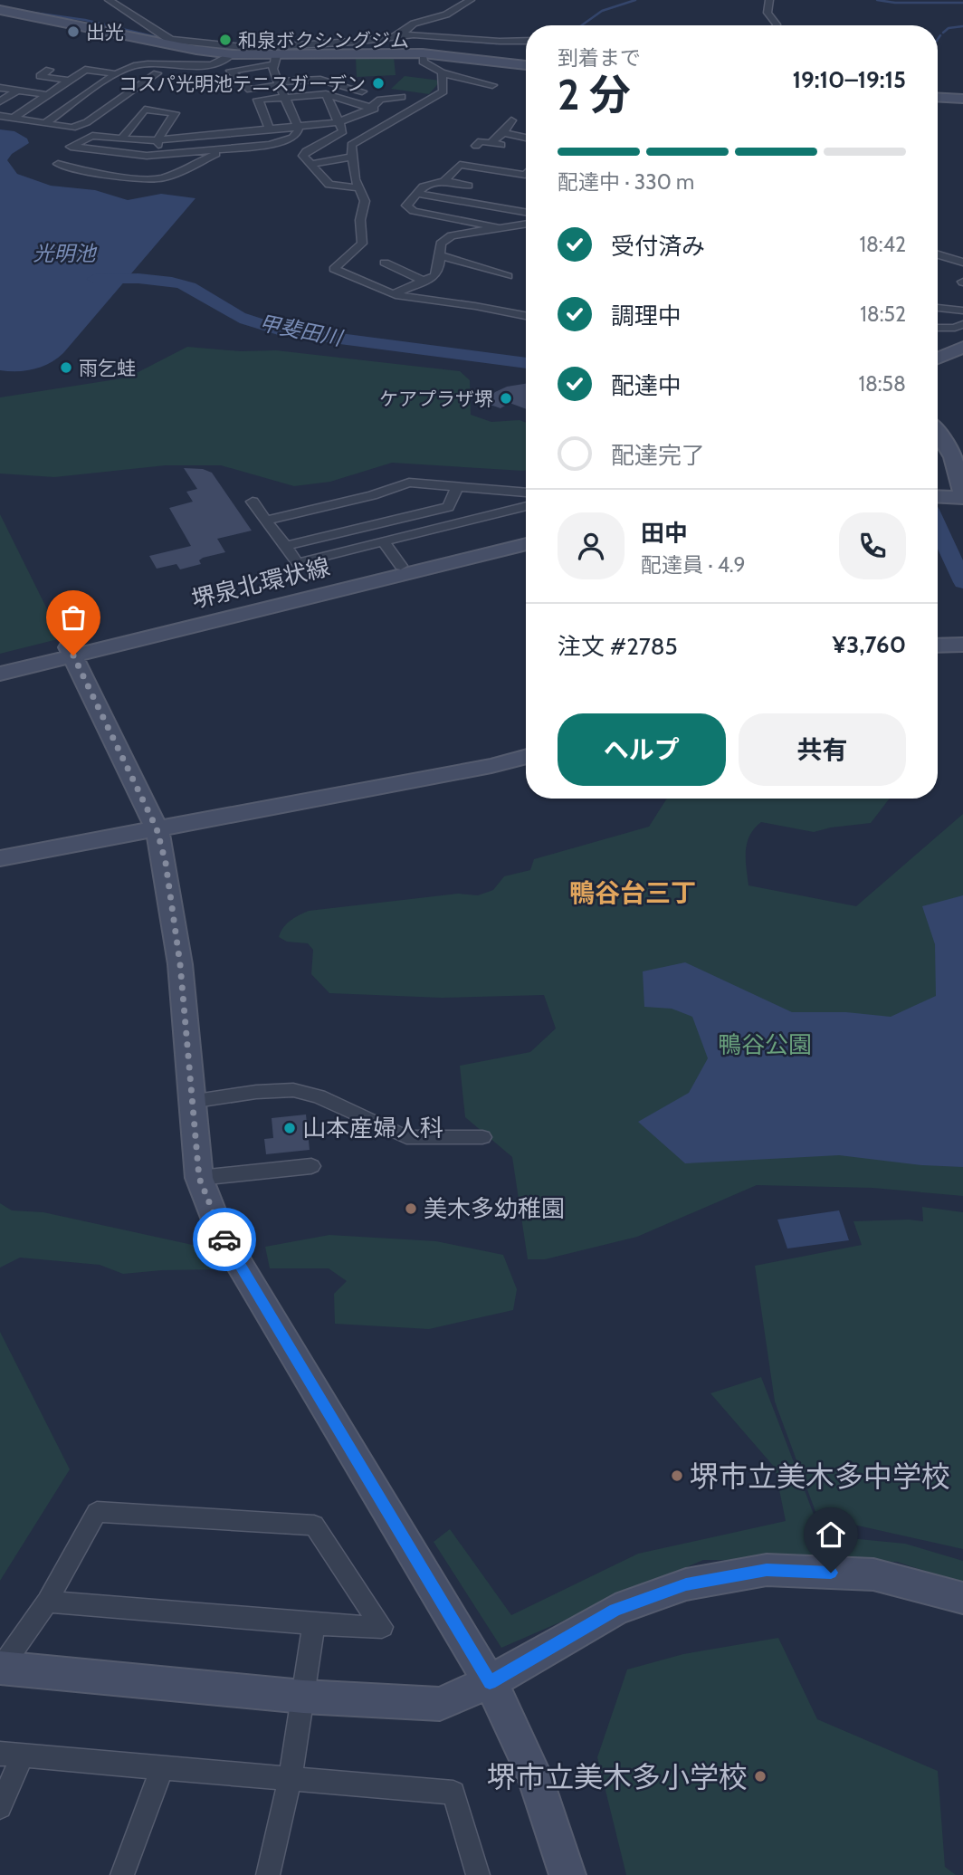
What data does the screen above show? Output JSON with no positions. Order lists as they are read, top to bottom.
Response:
{
  "streets": {
    "street": ["堺泉北環状線"]
  },
  "districts": ["鴨谷台三丁"],
  "water": ["光明池", "甲斐田川"],
  "parks": ["鴨谷公園"],
  "places": [
    "出光",
    "和泉ボクシングジム",
    "コスパ光明池テニスガーデン",
    "雨乞蛙",
    "ケアプラザ堺",
    "山本産婦人科",
    "美木多幼稚園",
    "堺市立美木多中学校",
    "堺市立美木多小学校"
  ],
  "page": {
    "heading": ["2 分", "到着まで", "19:10–19:15"],
    "panel": [
      "田中",
      "配達員 · 4.9",
      "注文 #2785",
      "¥3,760"
    ],
    "bar": "配達中 · 330 m",
    "list": [
      ["受付済み", "18:42"],
      ["調理中", "18:52"],
      ["配達中", "18:58"],
      "配達完了"
    ],
    "buttons": ["ヘルプ", "共有"]
  }
}
